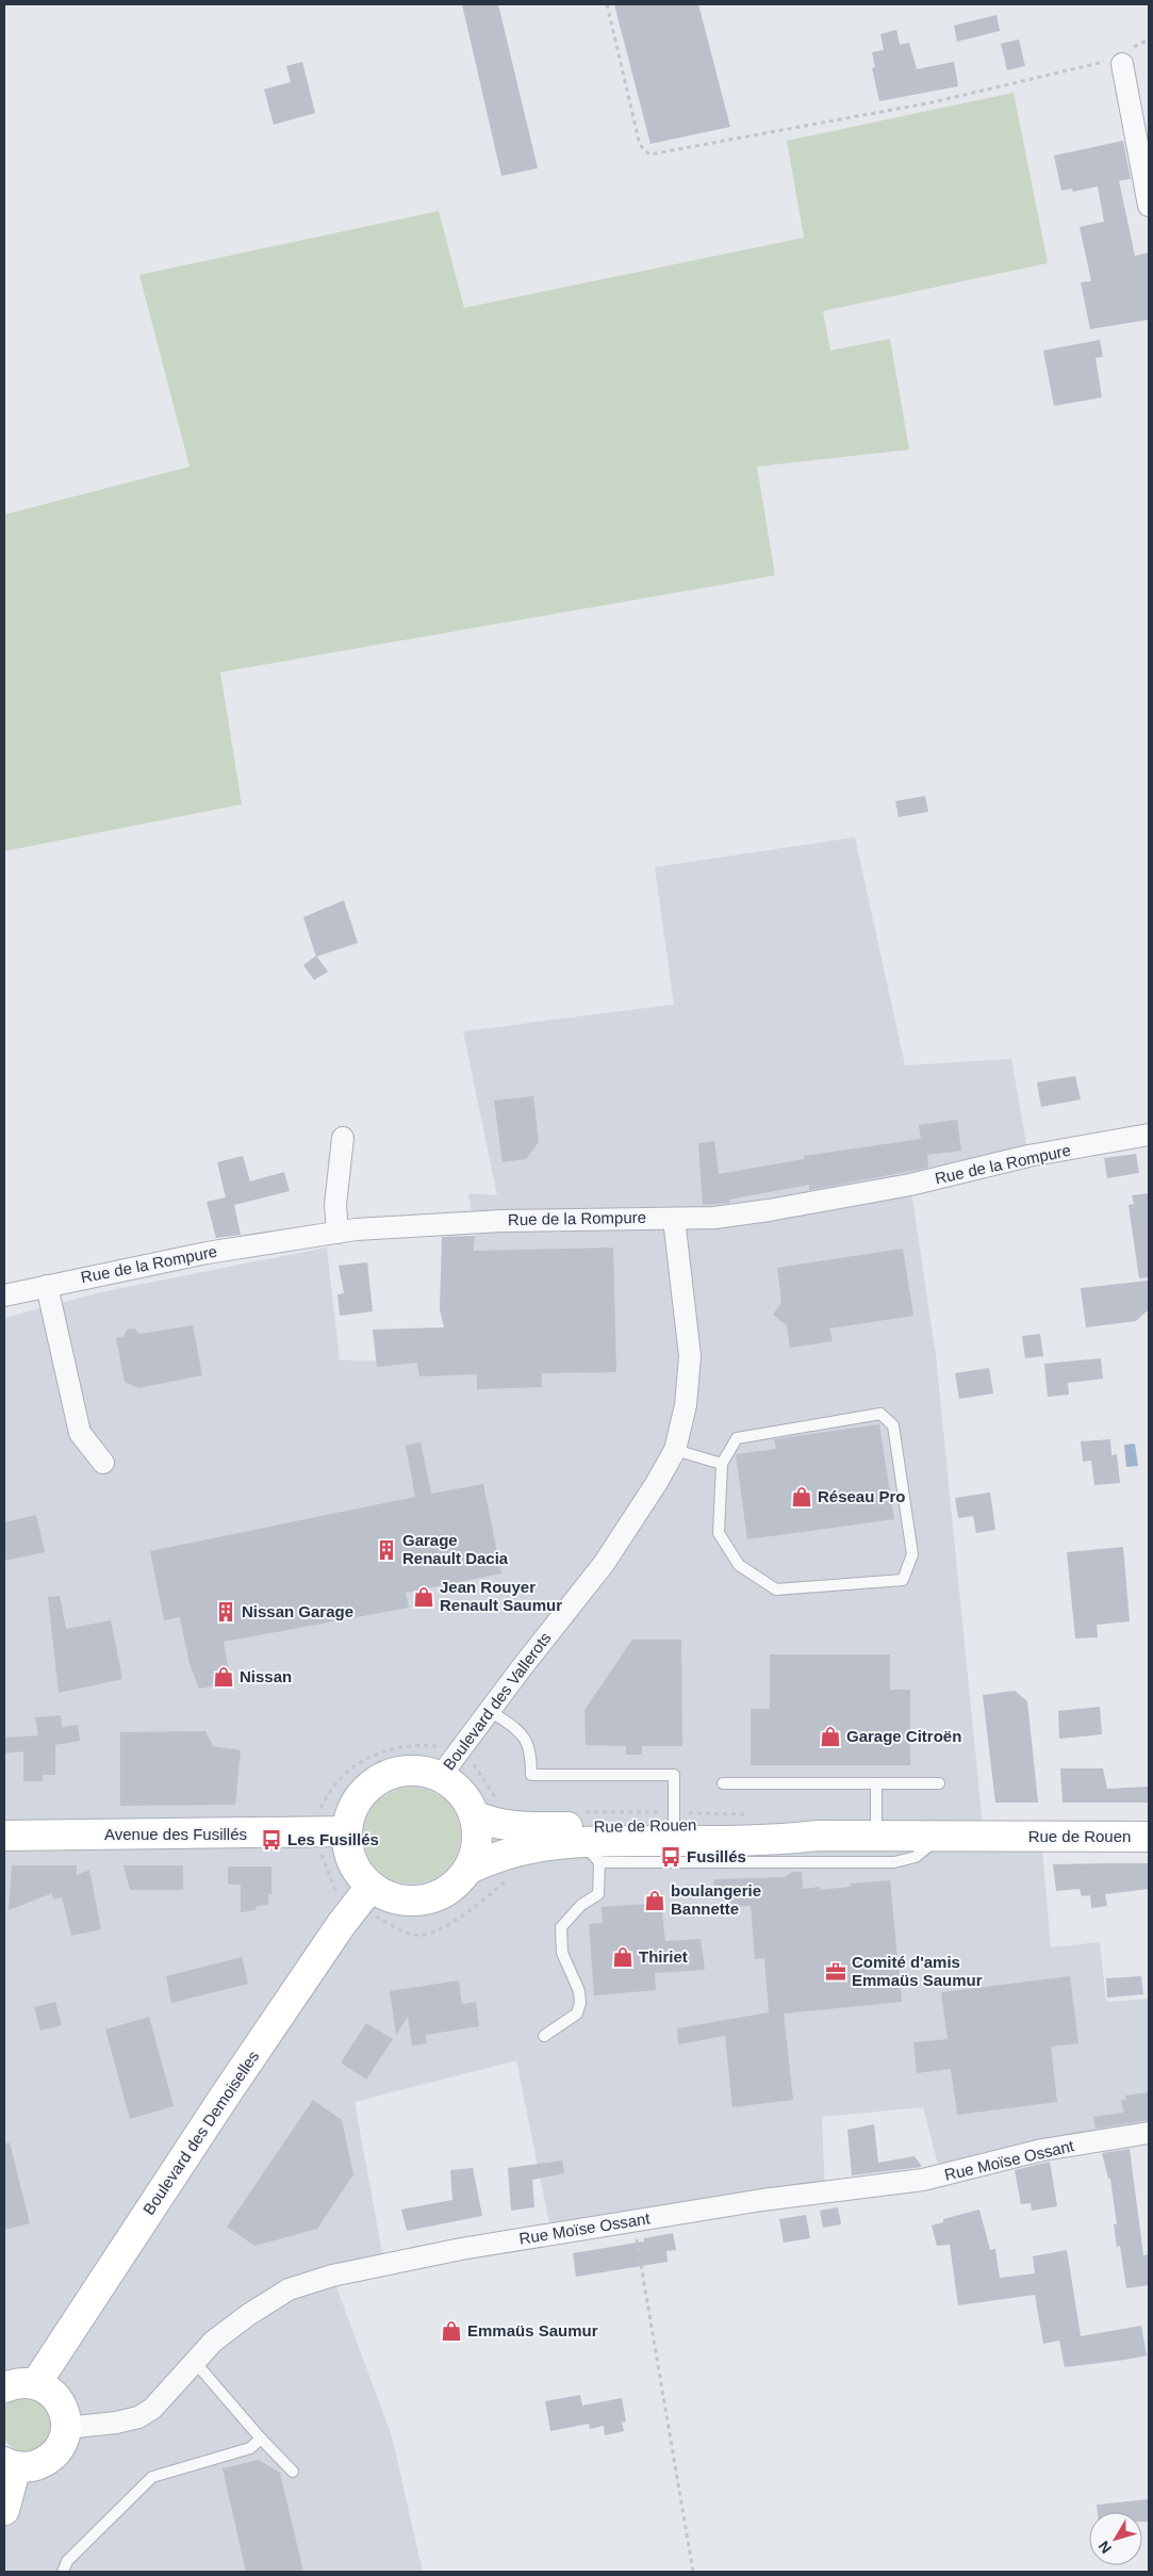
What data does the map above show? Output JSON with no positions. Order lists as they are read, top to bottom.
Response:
{
  "streets": {
    "main road": ["Rue de Rouen", "Avenue des Fusillés", "Boulevard des Demoiselles"],
    "street": ["Rue de la Rompure", "Boulevard des Vallerots", "Rue Moïse Ossant"]
  },
  "crossings": [
    ["Rue de la Rompure", "Boulevard des Vallerots"],
    ["Boulevard des Vallerots", "Rue de Rouen"],
    ["Boulevard des Vallerots", "Avenue des Fusillés"],
    ["Boulevard des Vallerots", "Boulevard des Demoiselles"],
    ["Rue de Rouen", "Avenue des Fusillés"],
    ["Rue de Rouen", "Boulevard des Demoiselles"],
    ["Avenue des Fusillés", "Boulevard des Demoiselles"]
  ],
  "places": {
    "shop": [
      "Réseau Pro",
      "Jean Rouyer Renault Saumur",
      "Nissan",
      "Garage Citroën",
      "boulangerie Bannette",
      "Thiriet",
      "Emmaüs Saumur"
    ],
    "building": ["Garage Renault Dacia", "Nissan Garage"],
    "bus stop": ["Les Fusillés", "Fusillés"],
    "office": ["Comité d'amis Emmaüs Saumur"]
  },
  "north": "bottom left"
}
